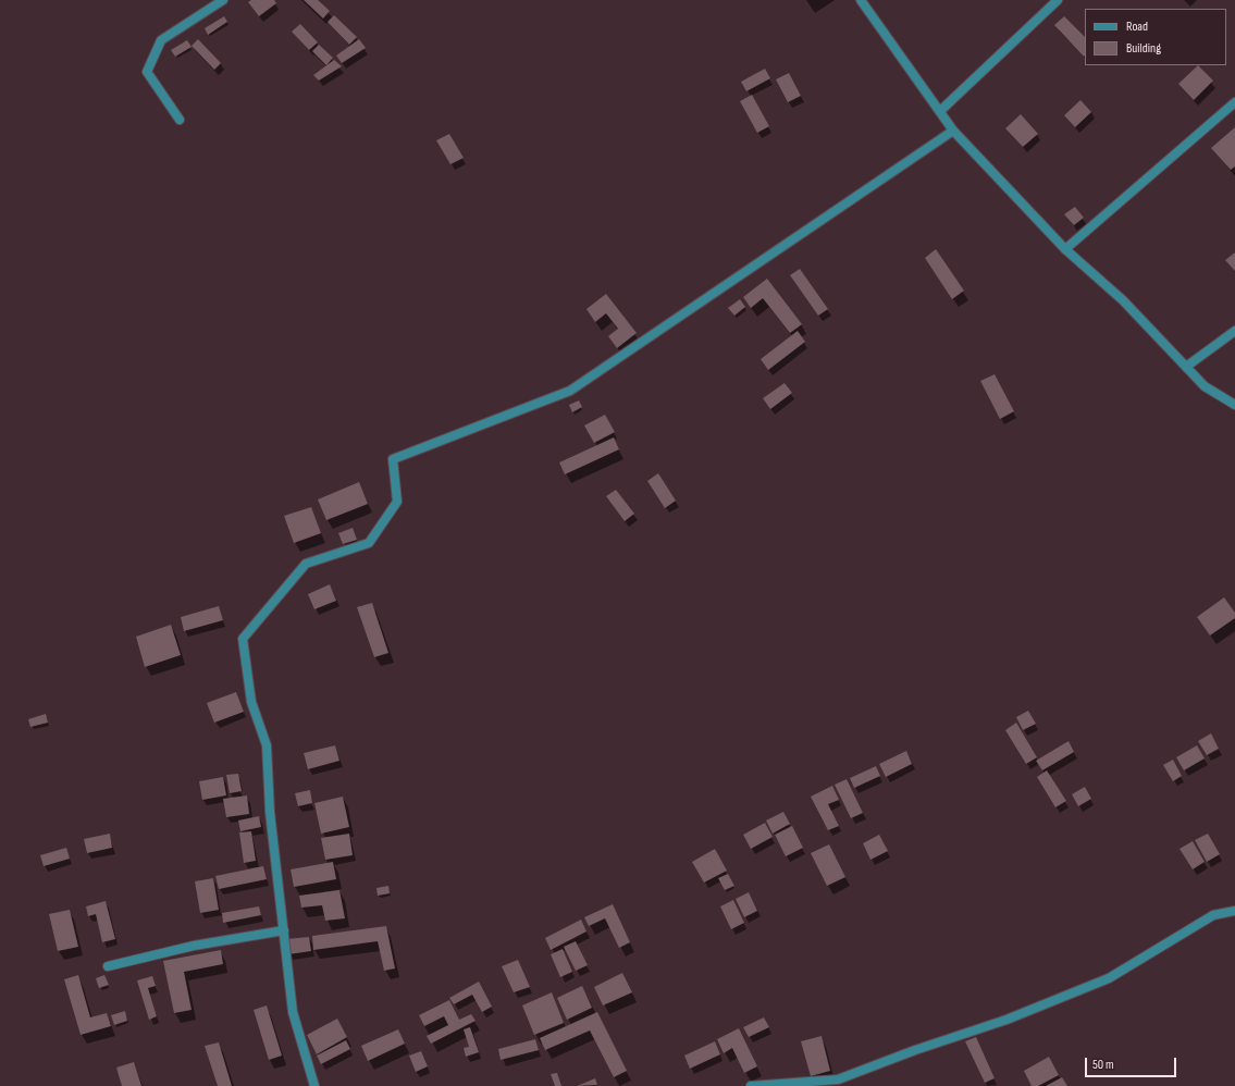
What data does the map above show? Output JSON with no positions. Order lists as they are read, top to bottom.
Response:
{
  "legend": ["Road", "Building"],
  "scale_bar": "50 m"
}
